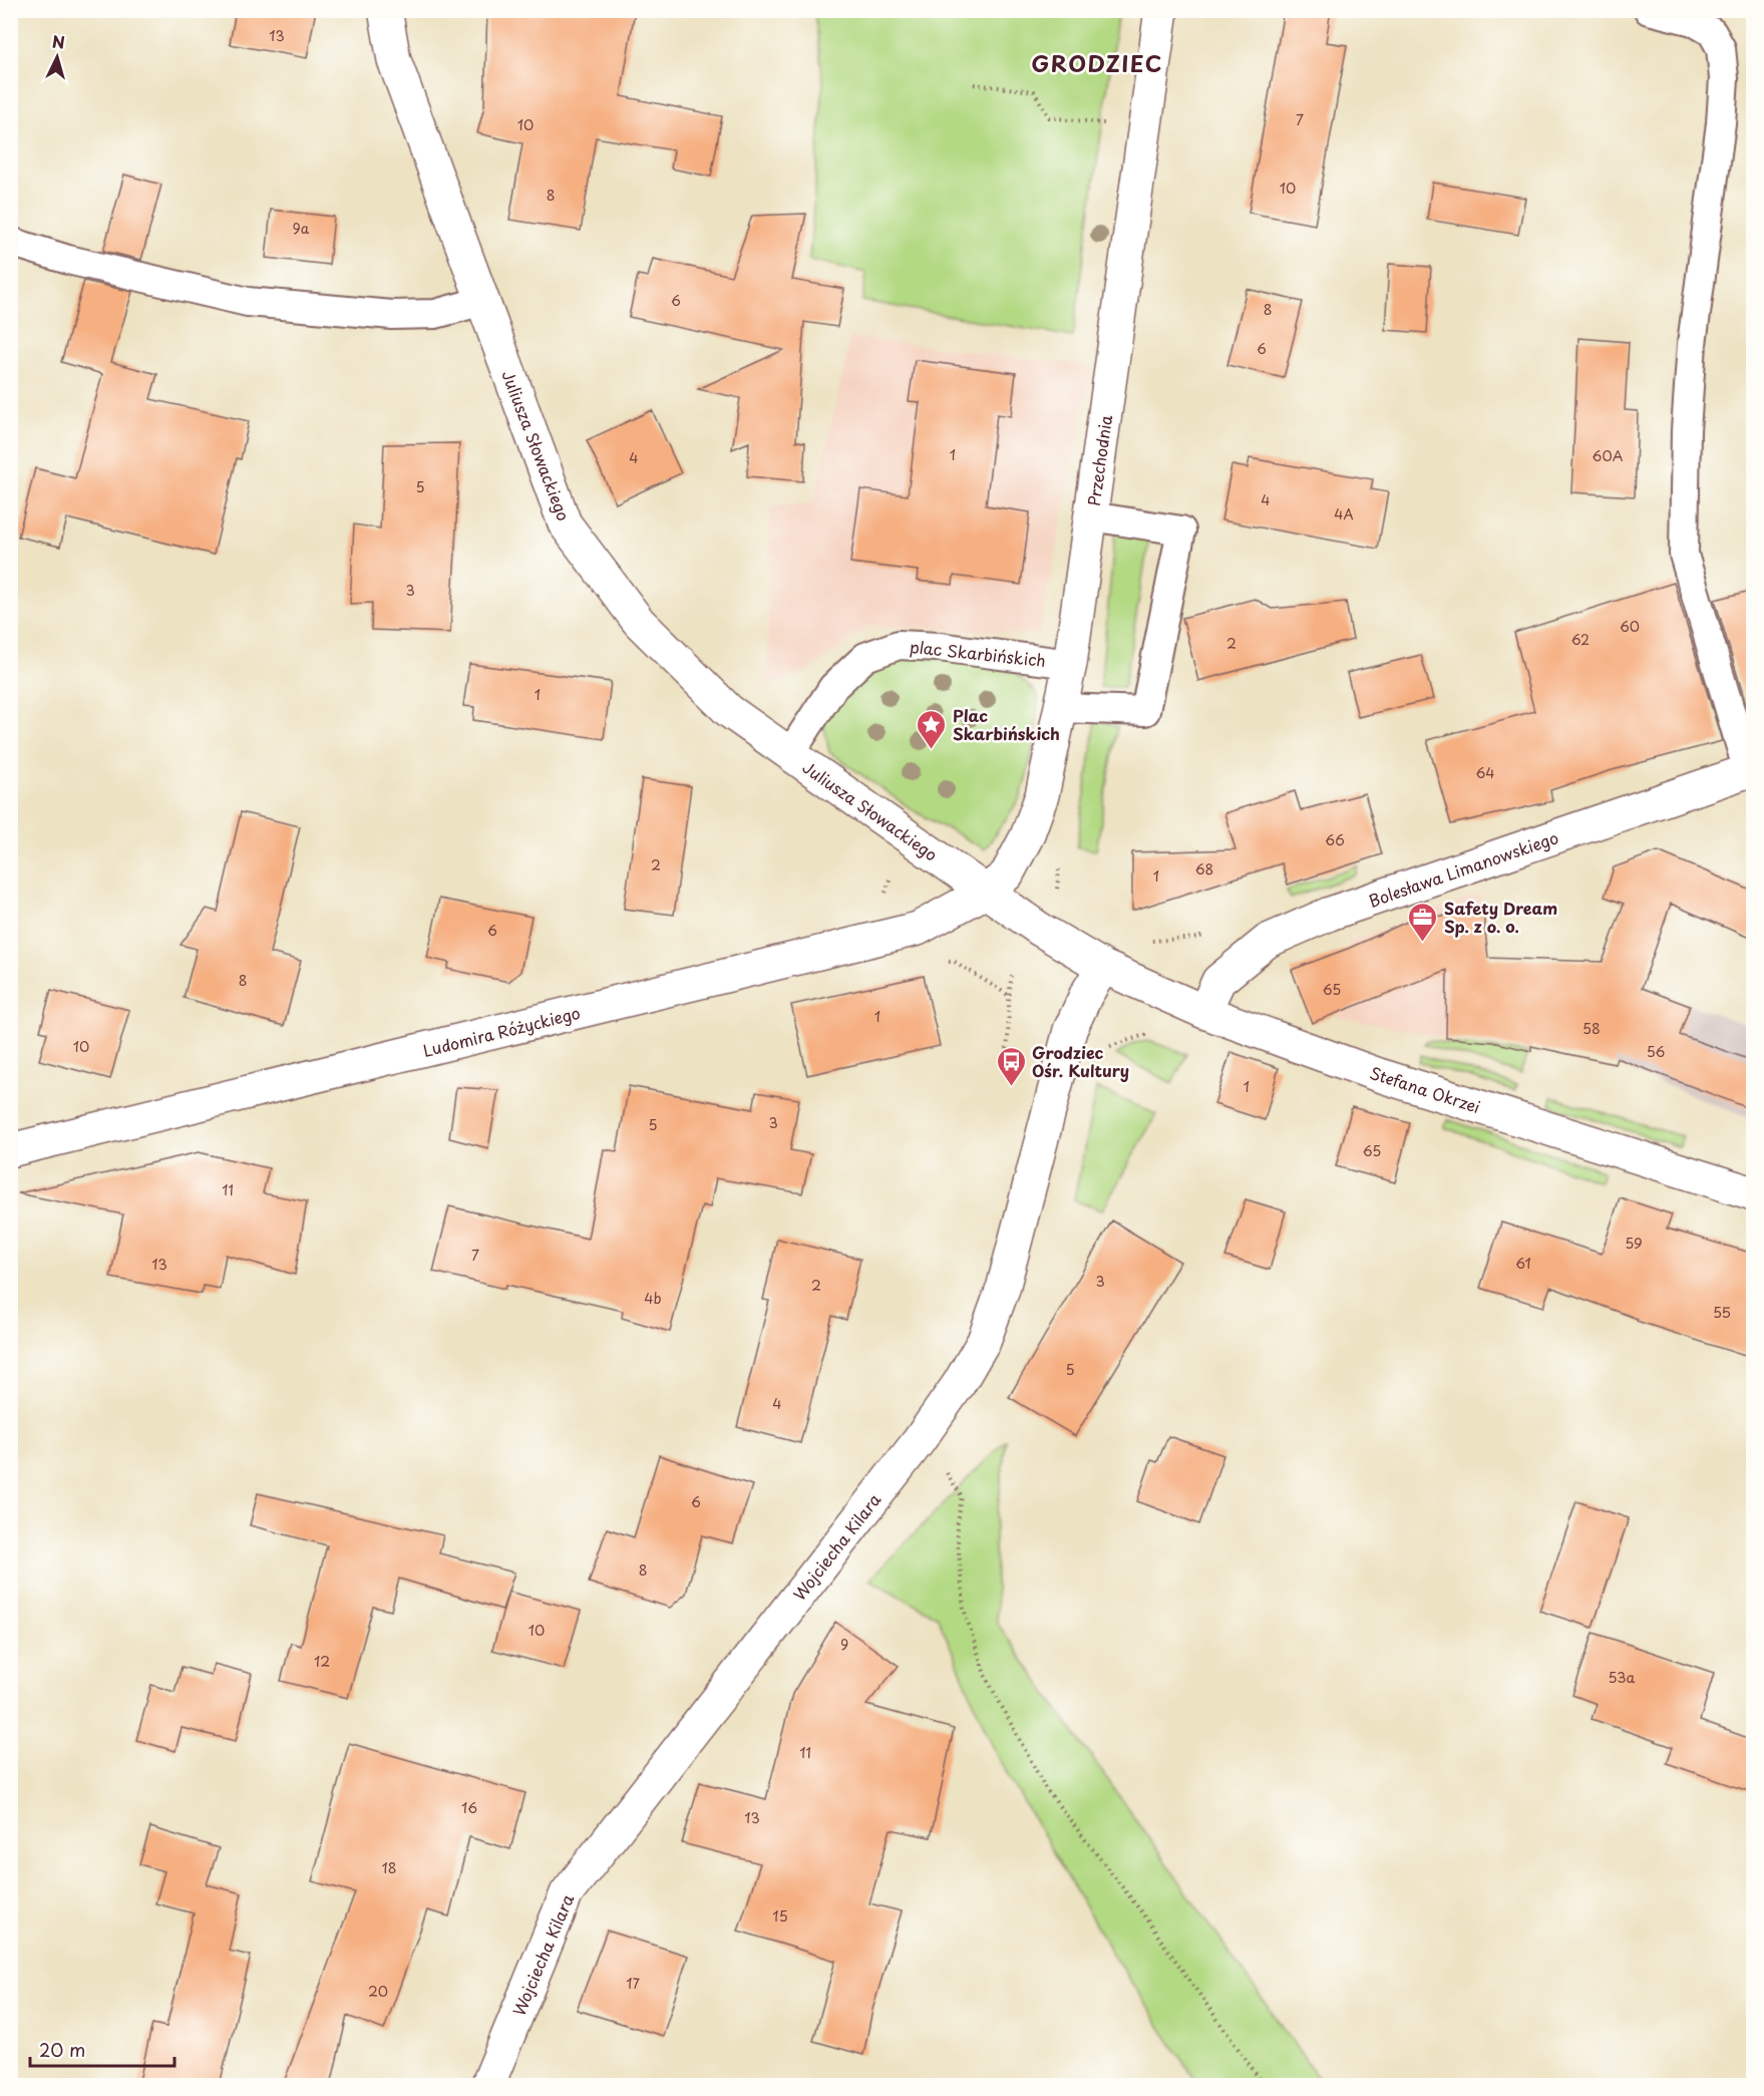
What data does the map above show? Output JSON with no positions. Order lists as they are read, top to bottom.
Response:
{
  "streets": {
    "street": [
      "Juliusza Słowackiego",
      "Przechodnia",
      "Bolesława Limanowskiego",
      "Ludomira Różyckiego",
      "Stefana Okrzei",
      "Wojciecha Kilara"
    ],
    "lane": ["plac Skarbińskich"]
  },
  "crossings": [
    ["Juliusza Słowackiego", "Przechodnia"],
    ["Juliusza Słowackiego", "plac Skarbińskich"],
    ["Juliusza Słowackiego", "Ludomira Różyckiego"],
    ["Juliusza Słowackiego", "Stefana Okrzei"],
    ["Juliusza Słowackiego", "Wojciecha Kilara"],
    ["Przechodnia", "plac Skarbińskich"],
    ["Przechodnia", "Ludomira Różyckiego"],
    ["Bolesława Limanowskiego", "Stefana Okrzei"],
    ["Stefana Okrzei", "Wojciecha Kilara"]
  ],
  "districts": ["GRODZIEC"],
  "places": {
    "place": ["Plac Skarbińskich"],
    "office": ["Safety Dream Sp. z o. o."],
    "bus stop": ["Grodziec Ośr. Kultury"]
  },
  "house_numbers": [
    "13",
    "7",
    "10",
    "10",
    "8",
    "9a",
    "6",
    "8",
    "6",
    "1",
    "60A",
    "4",
    "5",
    "4",
    "4A",
    "3",
    "60",
    "62",
    "2",
    "1",
    "64",
    "66",
    "2",
    "68",
    "1",
    "6",
    "8",
    "65",
    "1",
    "58",
    "10",
    "56",
    "1",
    "3",
    "5",
    "65",
    "11",
    "59",
    "7",
    "61",
    "13",
    "3",
    "2",
    "4b",
    "55",
    "5",
    "4",
    "6",
    "8",
    "10",
    "9",
    "12",
    "53a",
    "11",
    "16",
    "13",
    "18",
    "15",
    "17",
    "20"
  ],
  "scale_bar": "20 m",
  "north": "top"
}
